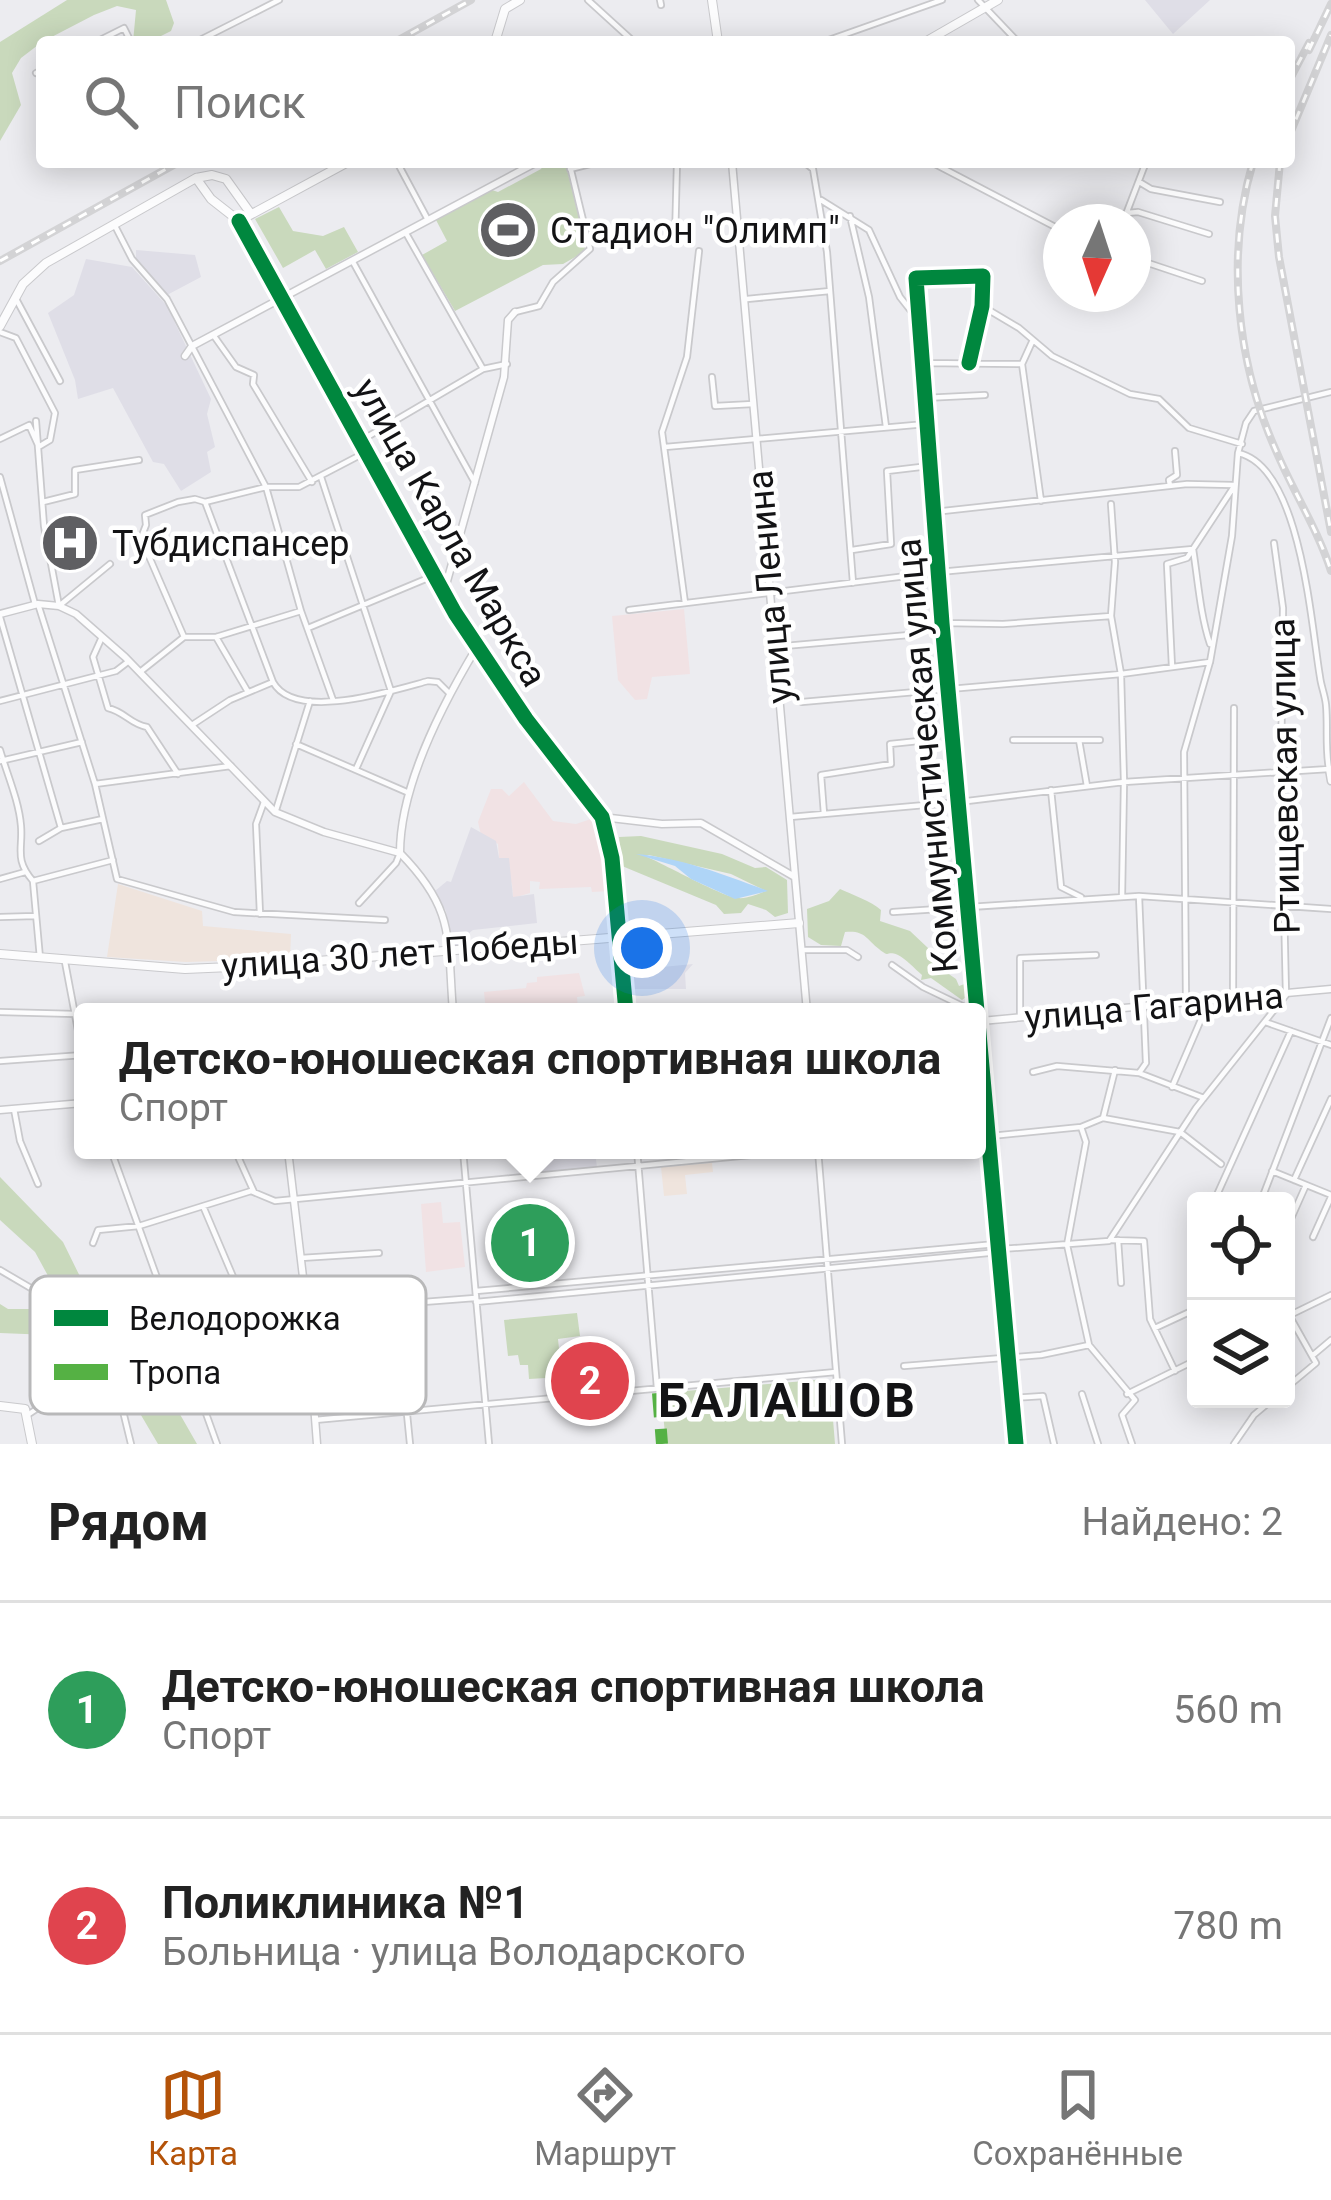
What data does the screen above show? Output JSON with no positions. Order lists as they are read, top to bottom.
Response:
{
  "streets": {
    "main road": ["улица 30 лет Победы"],
    "street": [
      "улица Карла Маркса",
      "улица Ленина",
      "Коммунистическая улица",
      "Ртищевская улица",
      "улица Гагарина"
    ]
  },
  "crossings": [
    ["улица Карла Маркса", "улица 30 лет Победы"],
    ["улица Ленина", "улица 30 лет Победы"],
    ["Ртищевская улица", "улица Гагарина"]
  ],
  "districts": ["БАЛАШОВ"],
  "places": {
    "sports": ["Стадион \"Олимп\""],
    "hospital": ["Тубдиспансер"]
  },
  "legend": ["Велодорожка", "Тропа"],
  "north": "bottom",
  "page": {
    "search": "Поиск",
    "popup": ["Детско-юношеская спортивная школа", "Спорт"],
    "pins": ["1", "2"],
    "heading": ["Рядом", "Найдено: 2"],
    "list": [
      {
        "mark": "1",
        "name": "Детско-юношеская спортивная школа",
        "note": "Спорт",
        "value": "560 m"
      },
      {
        "mark": "2",
        "name": "Поликлиника №1",
        "note": "Больница · улица Володарского",
        "value": "780 m"
      }
    ],
    "nav": ["Карта", "Маршрут", "Сохранённые"]
  }
}
